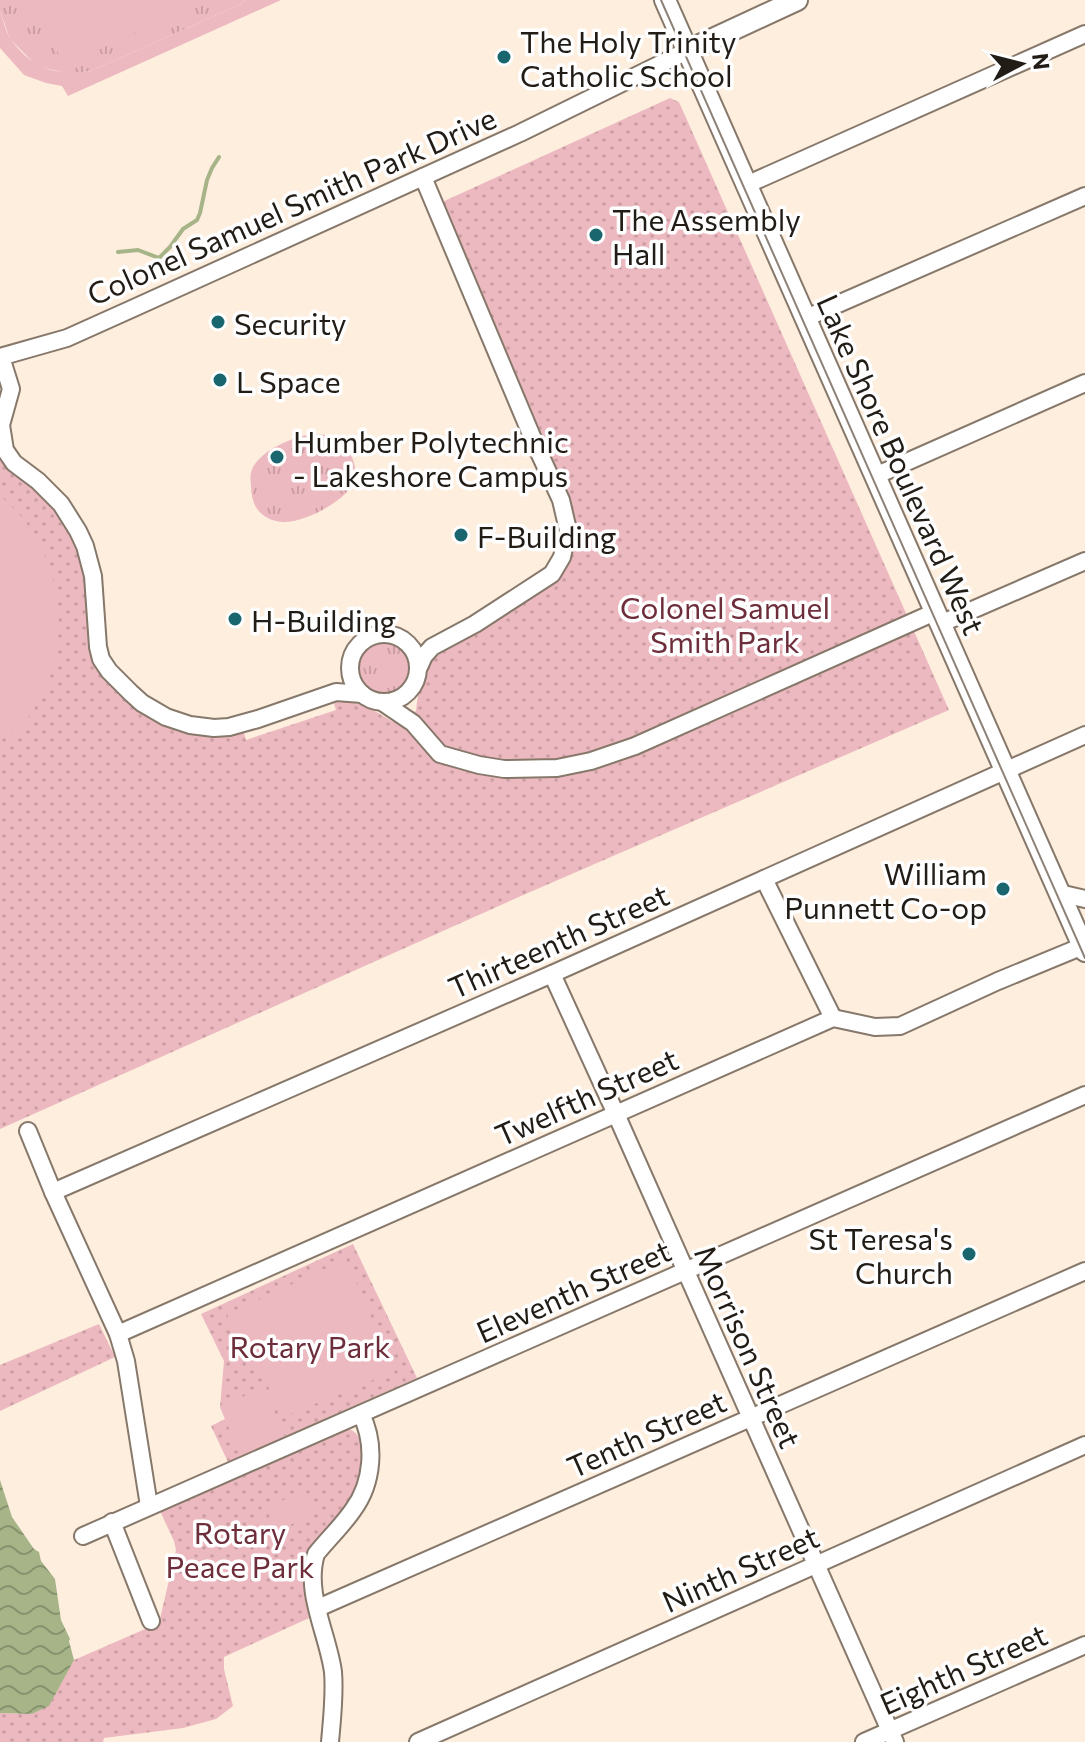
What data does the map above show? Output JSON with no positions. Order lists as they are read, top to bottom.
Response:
{
  "streets": {
    "main road": ["Lake Shore Boulevard West"],
    "street": [
      "Colonel Samuel Smith Park Drive",
      "Thirteenth Street",
      "Twelfth Street",
      "Eleventh Street",
      "Morrison Street",
      "Tenth Street",
      "Ninth Street",
      "Eighth Street"
    ]
  },
  "crossings": [
    ["Colonel Samuel Smith Park Drive", "Lake Shore Boulevard West"],
    ["Lake Shore Boulevard West", "Thirteenth Street"],
    ["Thirteenth Street", "Morrison Street"],
    ["Twelfth Street", "Morrison Street"],
    ["Eleventh Street", "Morrison Street"],
    ["Morrison Street", "Tenth Street"],
    ["Morrison Street", "Ninth Street"],
    ["Morrison Street", "Eighth Street"]
  ],
  "parks": ["Colonel Samuel Smith Park", "Rotary Park", "Rotary Peace Park"],
  "places": [
    "The Holy Trinity Catholic School",
    "The Assembly Hall",
    "Security",
    "L Space",
    "Humber Polytechnic - Lakeshore Campus",
    "F-Building",
    "H-Building",
    "William Punnett Co-op",
    "St Teresa's Church"
  ],
  "north": "right"
}
